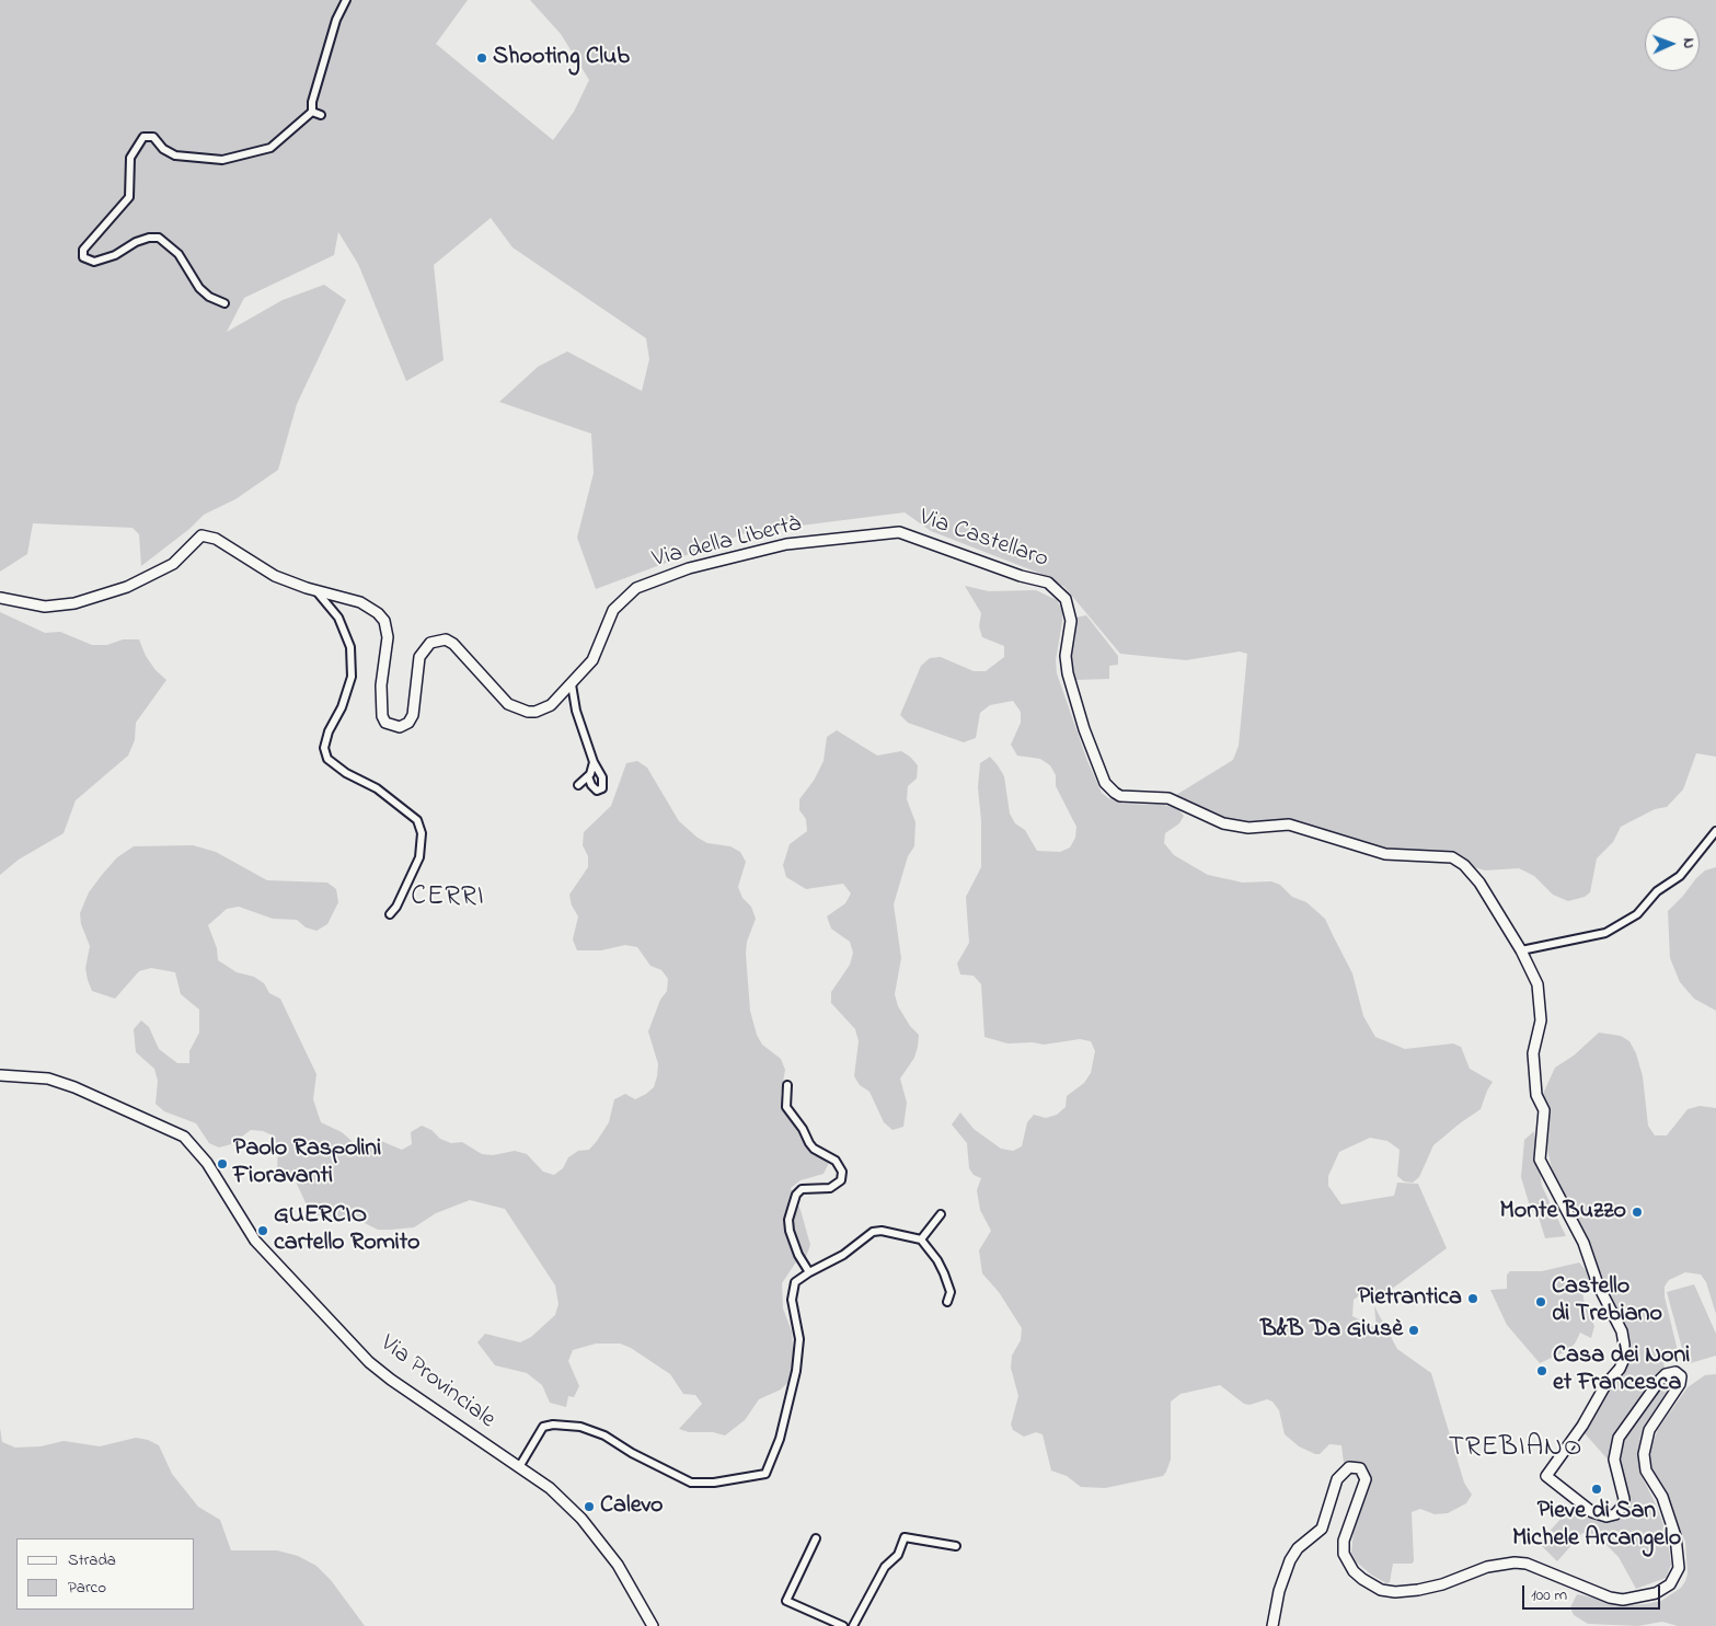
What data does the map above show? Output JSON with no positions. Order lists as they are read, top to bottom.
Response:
{
  "streets": {
    "street": ["Via Castellaro", "Via della Libertà", "Via Provinciale"]
  },
  "crossings": [
    ["Via Castellaro", "Via della Libertà"]
  ],
  "districts": ["CERRI", "TREBIANO"],
  "places": [
    "Shooting Club",
    "Paolo Raspolini Fioravanti",
    "Monte Buzzo",
    "GUERCIO cartello Romito",
    "Pietrantica",
    "Castello di Trebiano",
    "B&B Da Giusè",
    "Casa dei Noni et Francesca",
    "Pieve di San Michele Arcangelo",
    "Calevo"
  ],
  "legend": ["Strada", "Parco"],
  "scale_bar": "100 m",
  "north": "right"
}
